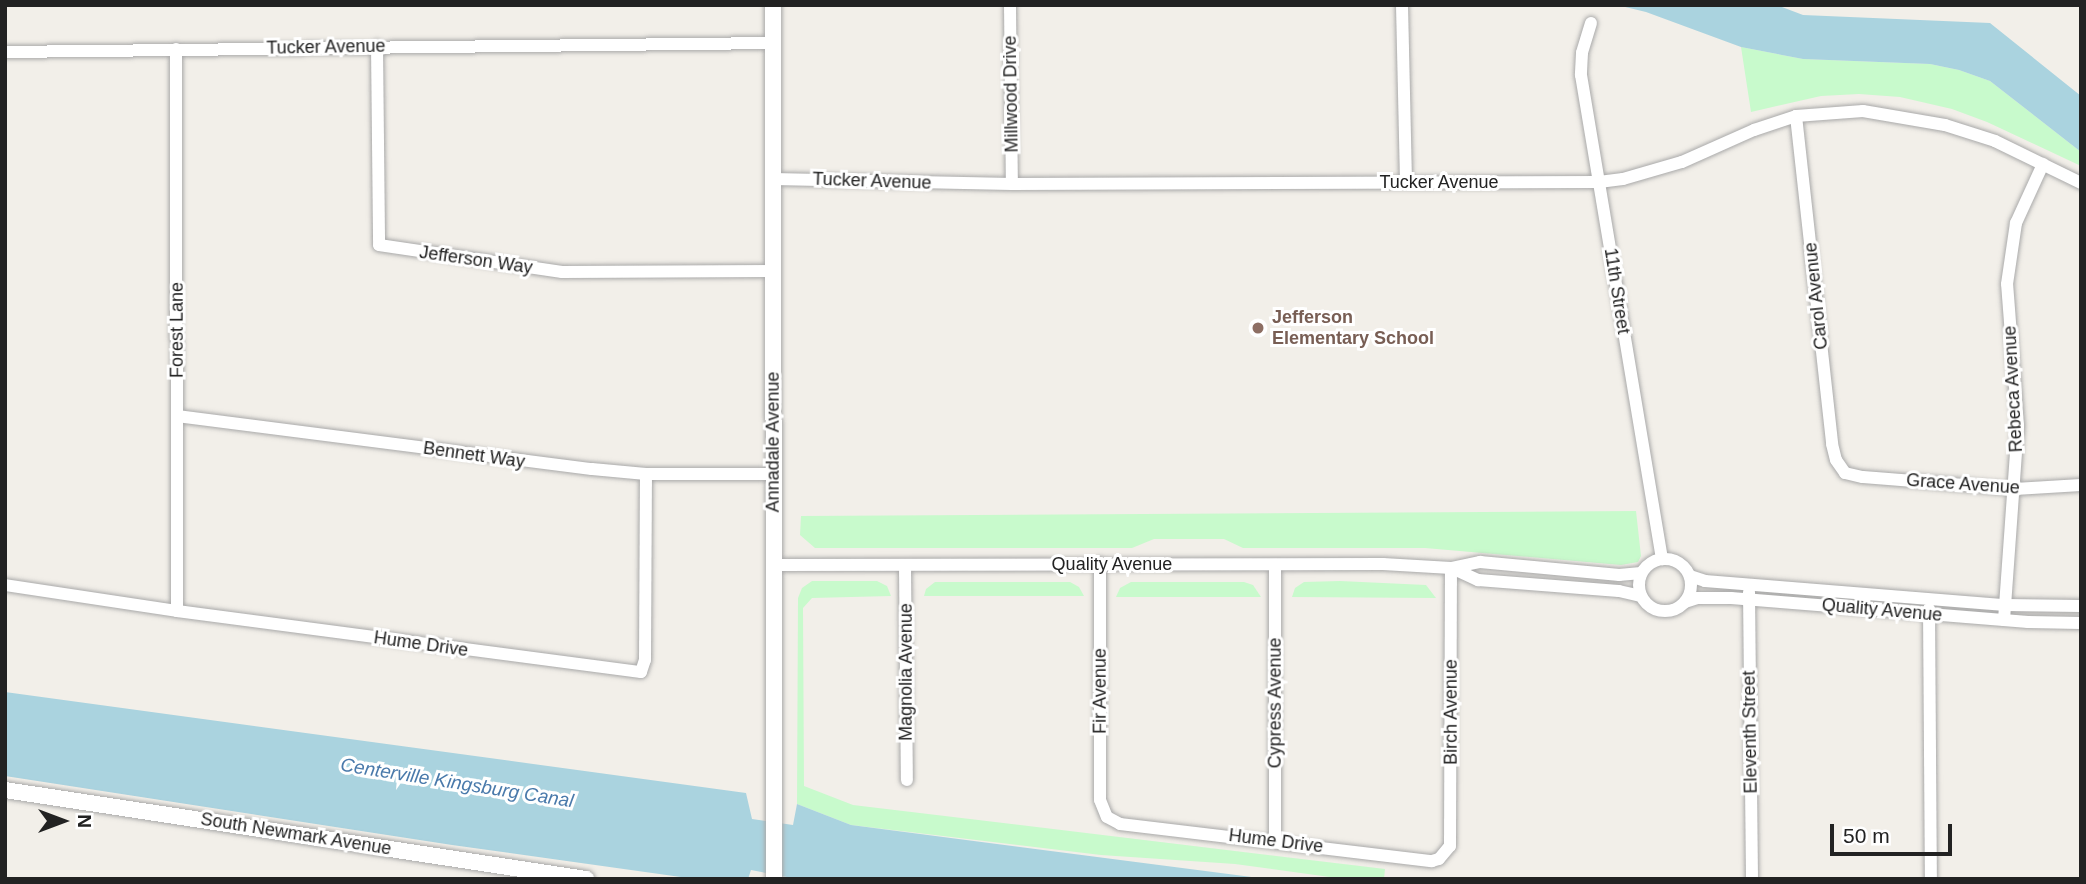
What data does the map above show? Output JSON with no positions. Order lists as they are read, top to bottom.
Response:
{
  "streets": {
    "street": [
      "Tucker Avenue",
      "Millwood Drive",
      "Jefferson Way",
      "11th Street",
      "Carol Avenue",
      "Forest Lane",
      "Rebeca Avenue",
      "Annadale Avenue",
      "Bennett Way",
      "Grace Avenue",
      "Quality Avenue",
      "Hume Drive",
      "Magnolia Avenue",
      "Fir Avenue",
      "Cypress Avenue",
      "Birch Avenue",
      "Eleventh Street",
      "South Newmark Avenue"
    ]
  },
  "crossings": [
    ["Tucker Avenue", "Millwood Drive"],
    ["Tucker Avenue", "Jefferson Way"],
    ["Tucker Avenue", "11th Street"],
    ["Tucker Avenue", "Carol Avenue"],
    ["Tucker Avenue", "Forest Lane"],
    ["Tucker Avenue", "Rebeca Avenue"],
    ["Tucker Avenue", "Annadale Avenue"],
    ["Jefferson Way", "Annadale Avenue"],
    ["11th Street", "Quality Avenue"],
    ["Carol Avenue", "Grace Avenue"],
    ["Forest Lane", "Bennett Way"],
    ["Forest Lane", "Hume Drive"],
    ["Rebeca Avenue", "Grace Avenue"],
    ["Rebeca Avenue", "Quality Avenue"],
    ["Annadale Avenue", "Bennett Way"],
    ["Annadale Avenue", "Quality Avenue"],
    ["Bennett Way", "Hume Drive"],
    ["Quality Avenue", "Magnolia Avenue"],
    ["Quality Avenue", "Fir Avenue"],
    ["Quality Avenue", "Cypress Avenue"],
    ["Quality Avenue", "Birch Avenue"],
    ["Quality Avenue", "Eleventh Street"],
    ["Hume Drive", "Fir Avenue"],
    ["Hume Drive", "Cypress Avenue"],
    ["Hume Drive", "Birch Avenue"]
  ],
  "water": ["Centerville Kingsburg Canal"],
  "places": ["Jefferson Elementary School"],
  "scale_bar": "50 m",
  "north": "right"
}
